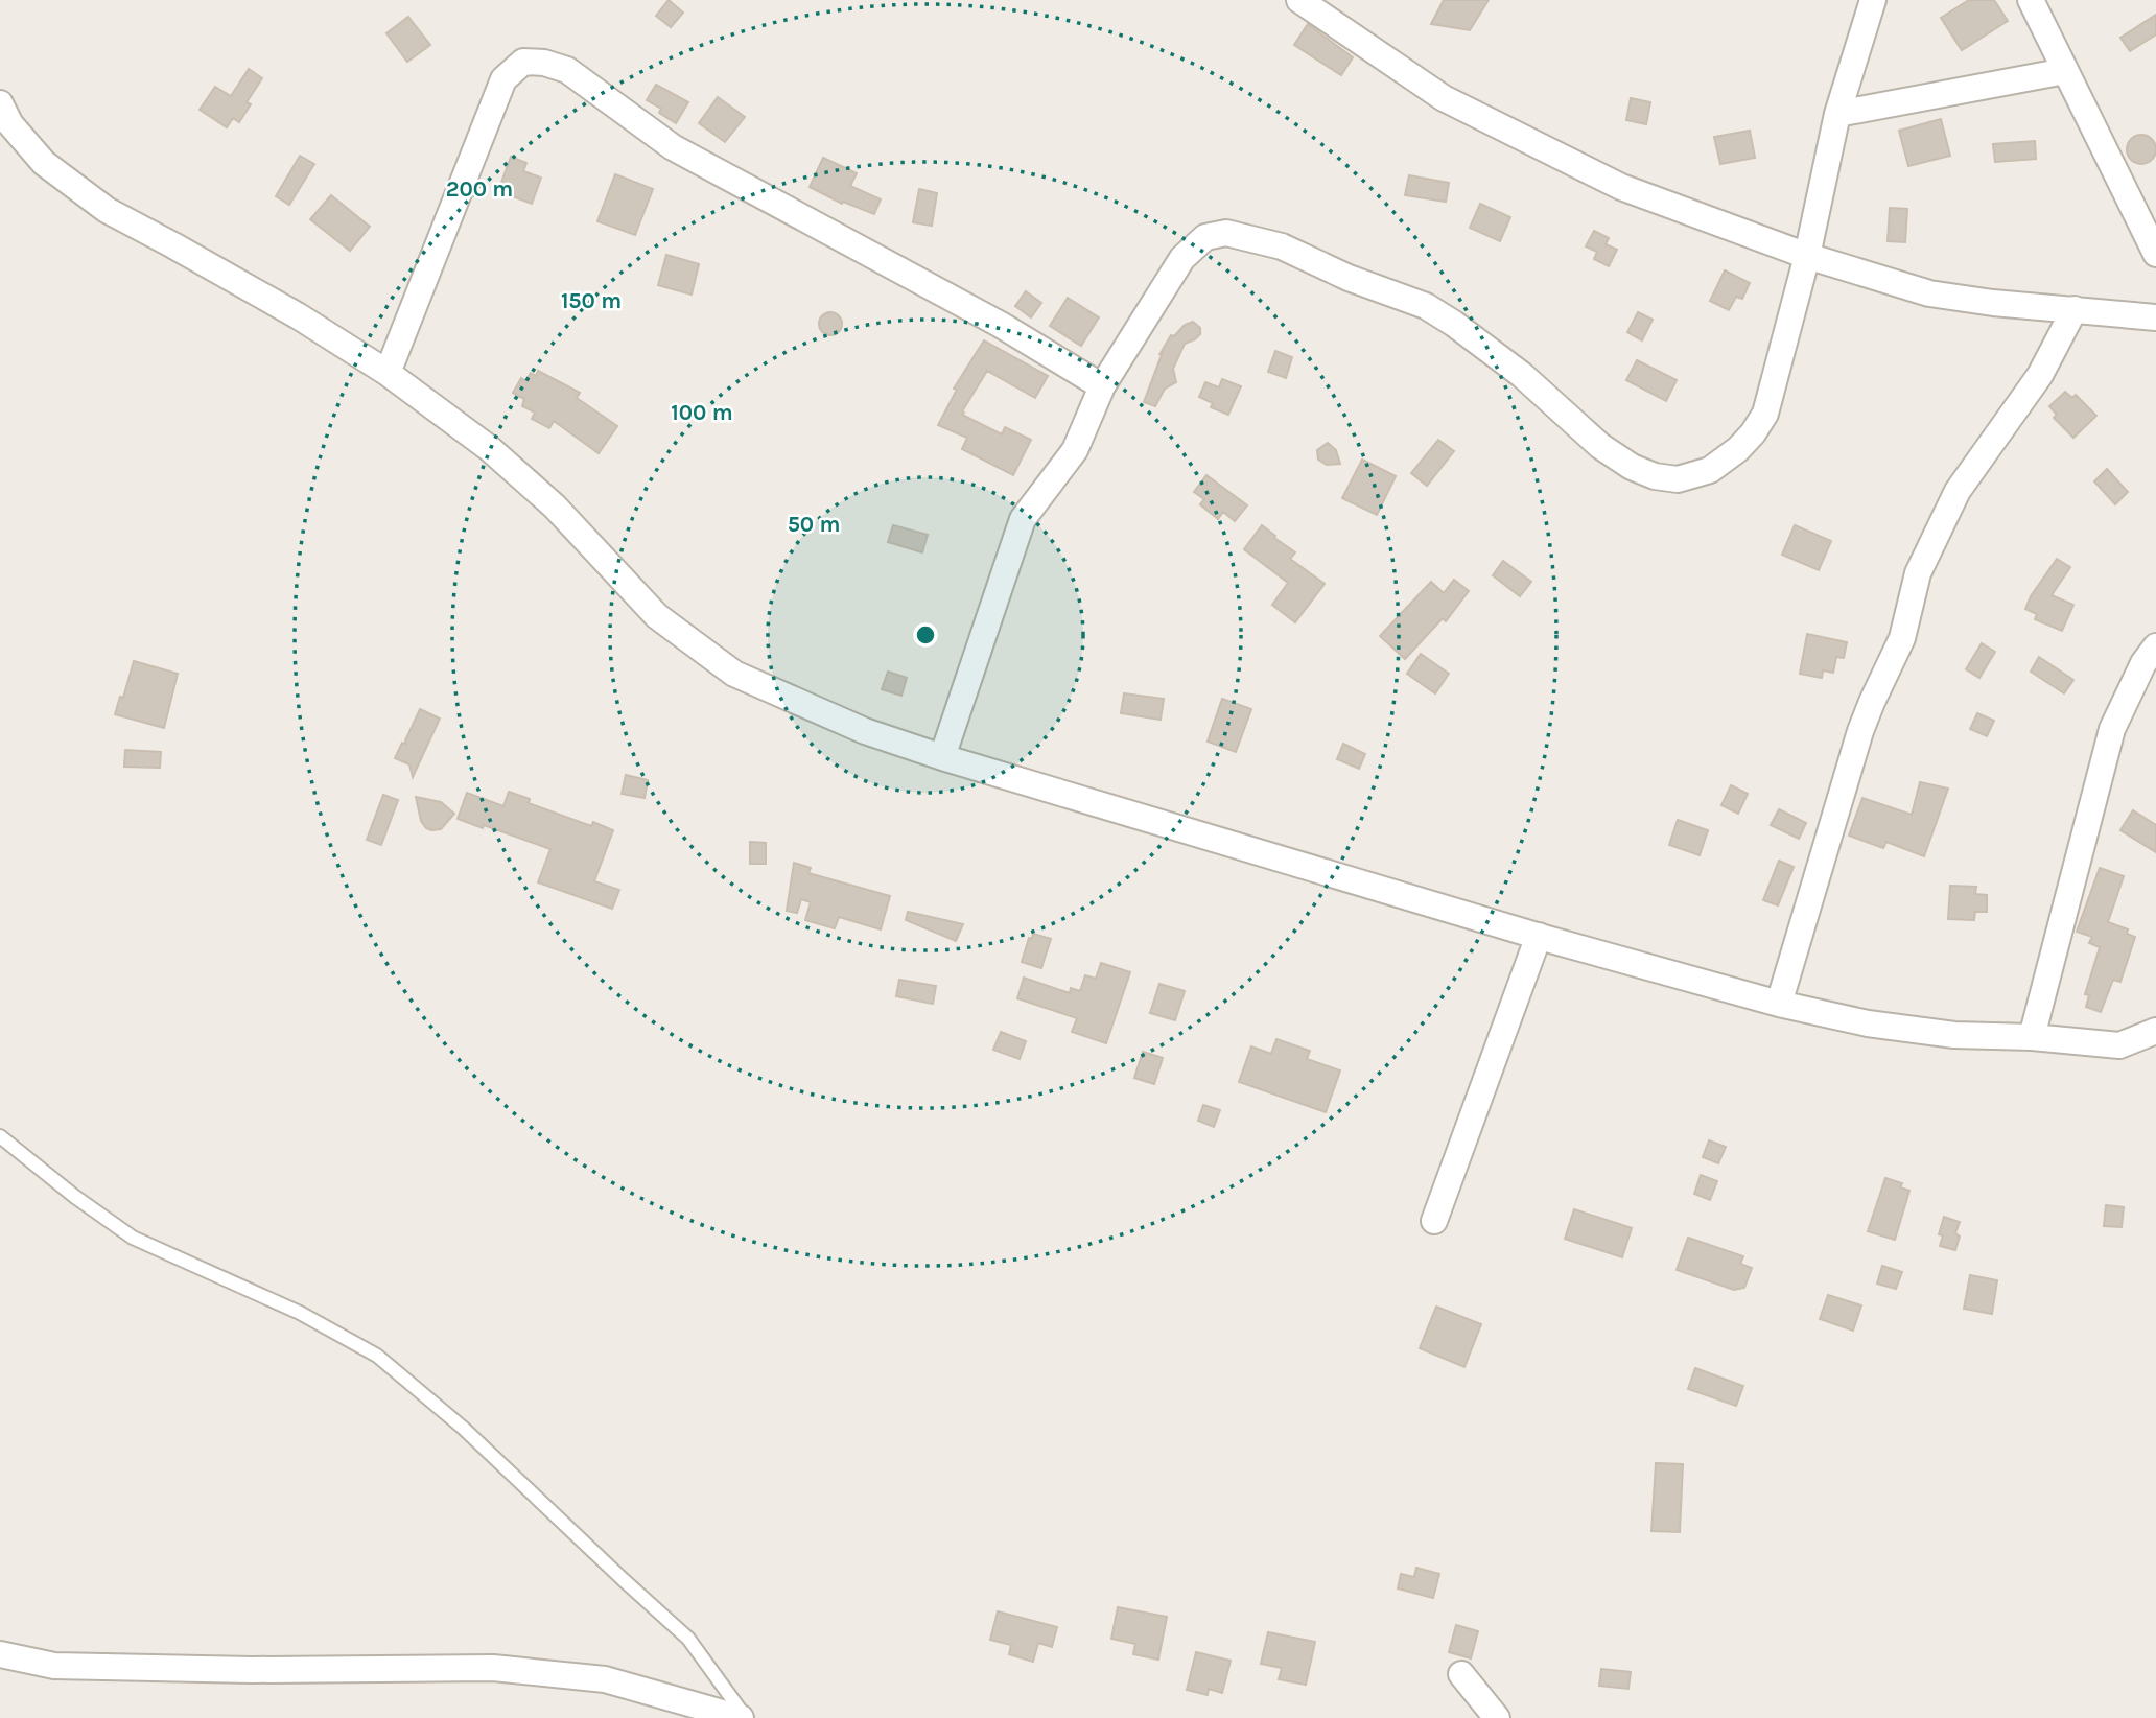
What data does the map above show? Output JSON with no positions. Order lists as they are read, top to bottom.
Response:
{
  "rings": [
    "200 m",
    "150 m",
    "100 m",
    "50 m"
  ]
}
